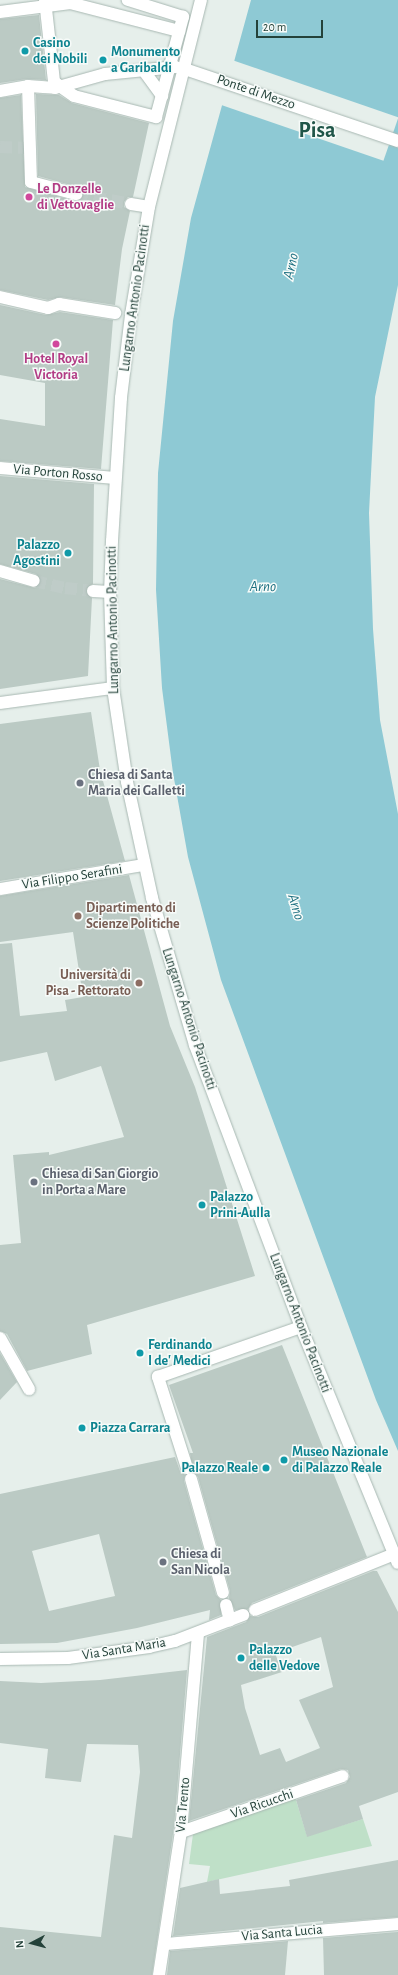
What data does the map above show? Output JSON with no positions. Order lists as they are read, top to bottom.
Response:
{
  "streets": {
    "street": [
      "Ponte di Mezzo",
      "Lungarno Antonio Pacinotti",
      "Via Porton Rosso",
      "Via Filippo Serafini",
      "Via Santa Maria",
      "Via Ricucchi",
      "Via Trento",
      "Via Santa Lucia"
    ]
  },
  "crossings": [
    ["Ponte di Mezzo", "Lungarno Antonio Pacinotti"],
    ["Lungarno Antonio Pacinotti", "Via Porton Rosso"],
    ["Lungarno Antonio Pacinotti", "Via Filippo Serafini"],
    ["Via Santa Maria", "Via Trento"],
    ["Via Ricucchi", "Via Trento"],
    ["Via Trento", "Via Santa Lucia"]
  ],
  "districts": ["Pisa"],
  "water": ["Arno"],
  "places": [
    "Casino dei Nobili",
    "Monumento a Garibaldi",
    "Le Donzelle di Vettovaglie",
    "Hotel Royal Victoria",
    "Palazzo Agostini",
    "Chiesa di Santa Maria dei Galletti",
    "Dipartimento di Scienze Politiche",
    "Università di Pisa - Rettorato",
    "Chiesa di San Giorgio in Porta a Mare",
    "Palazzo Prini-Aulla",
    "Ferdinando I de' Medici",
    "Piazza Carrara",
    "Museo Nazionale di Palazzo Reale",
    "Palazzo Reale",
    "Chiesa di San Nicola",
    "Palazzo delle Vedove"
  ],
  "scale_bar": "20 m",
  "north": "left"
}
